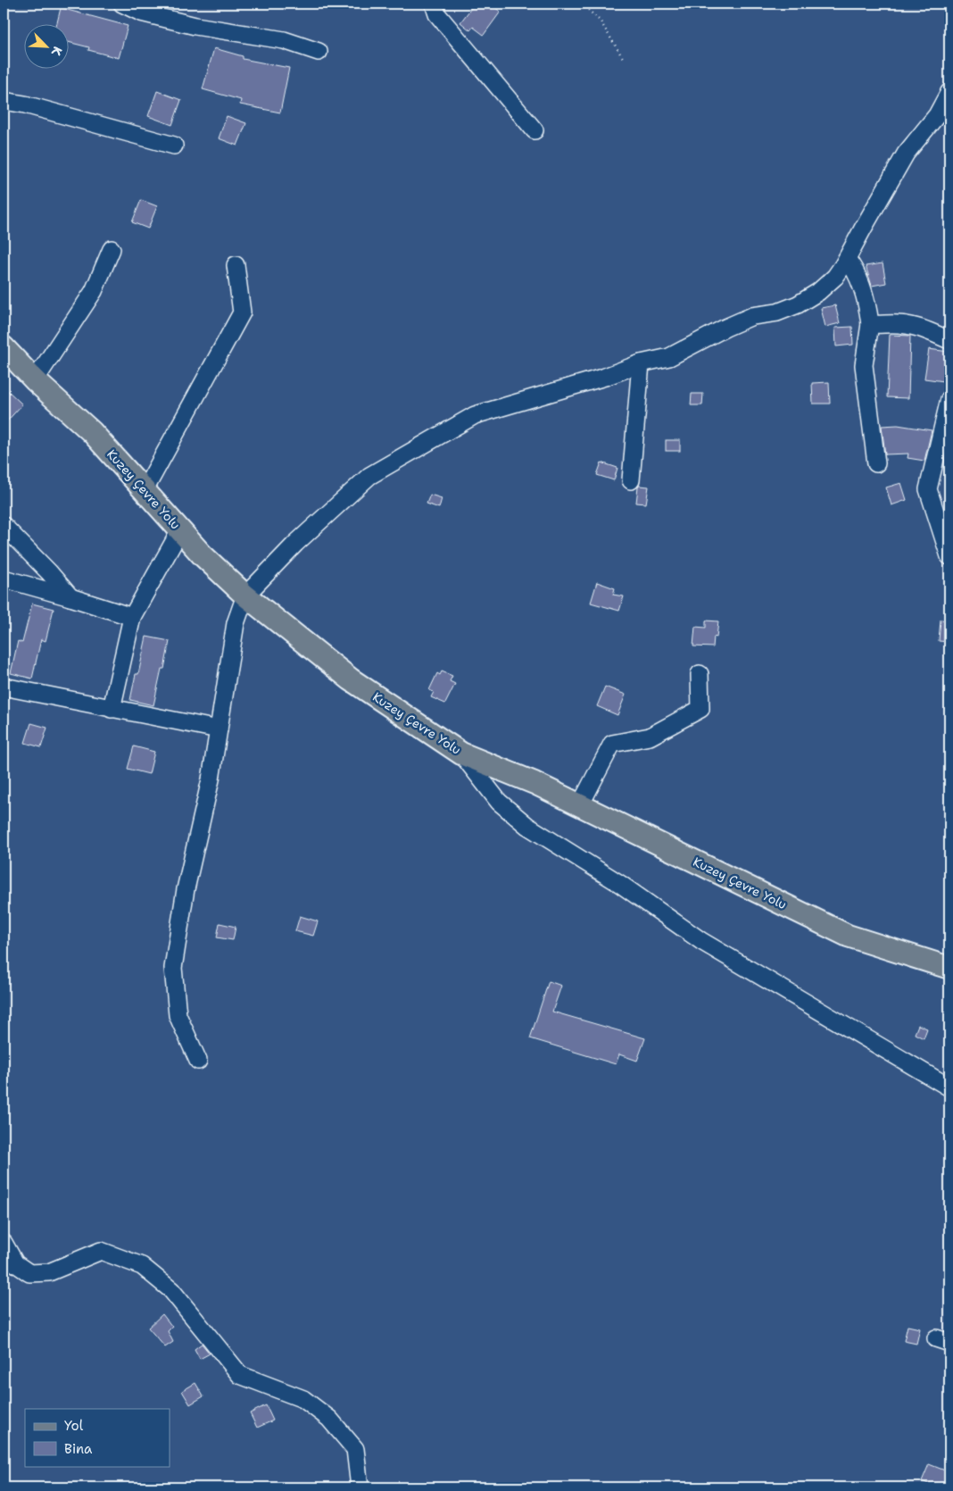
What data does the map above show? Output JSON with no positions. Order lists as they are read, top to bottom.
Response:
{
  "streets": {
    "main road": ["Kuzey Çevre Yolu"]
  },
  "legend": ["Yol", "Bina"],
  "north": "bottom right"
}
